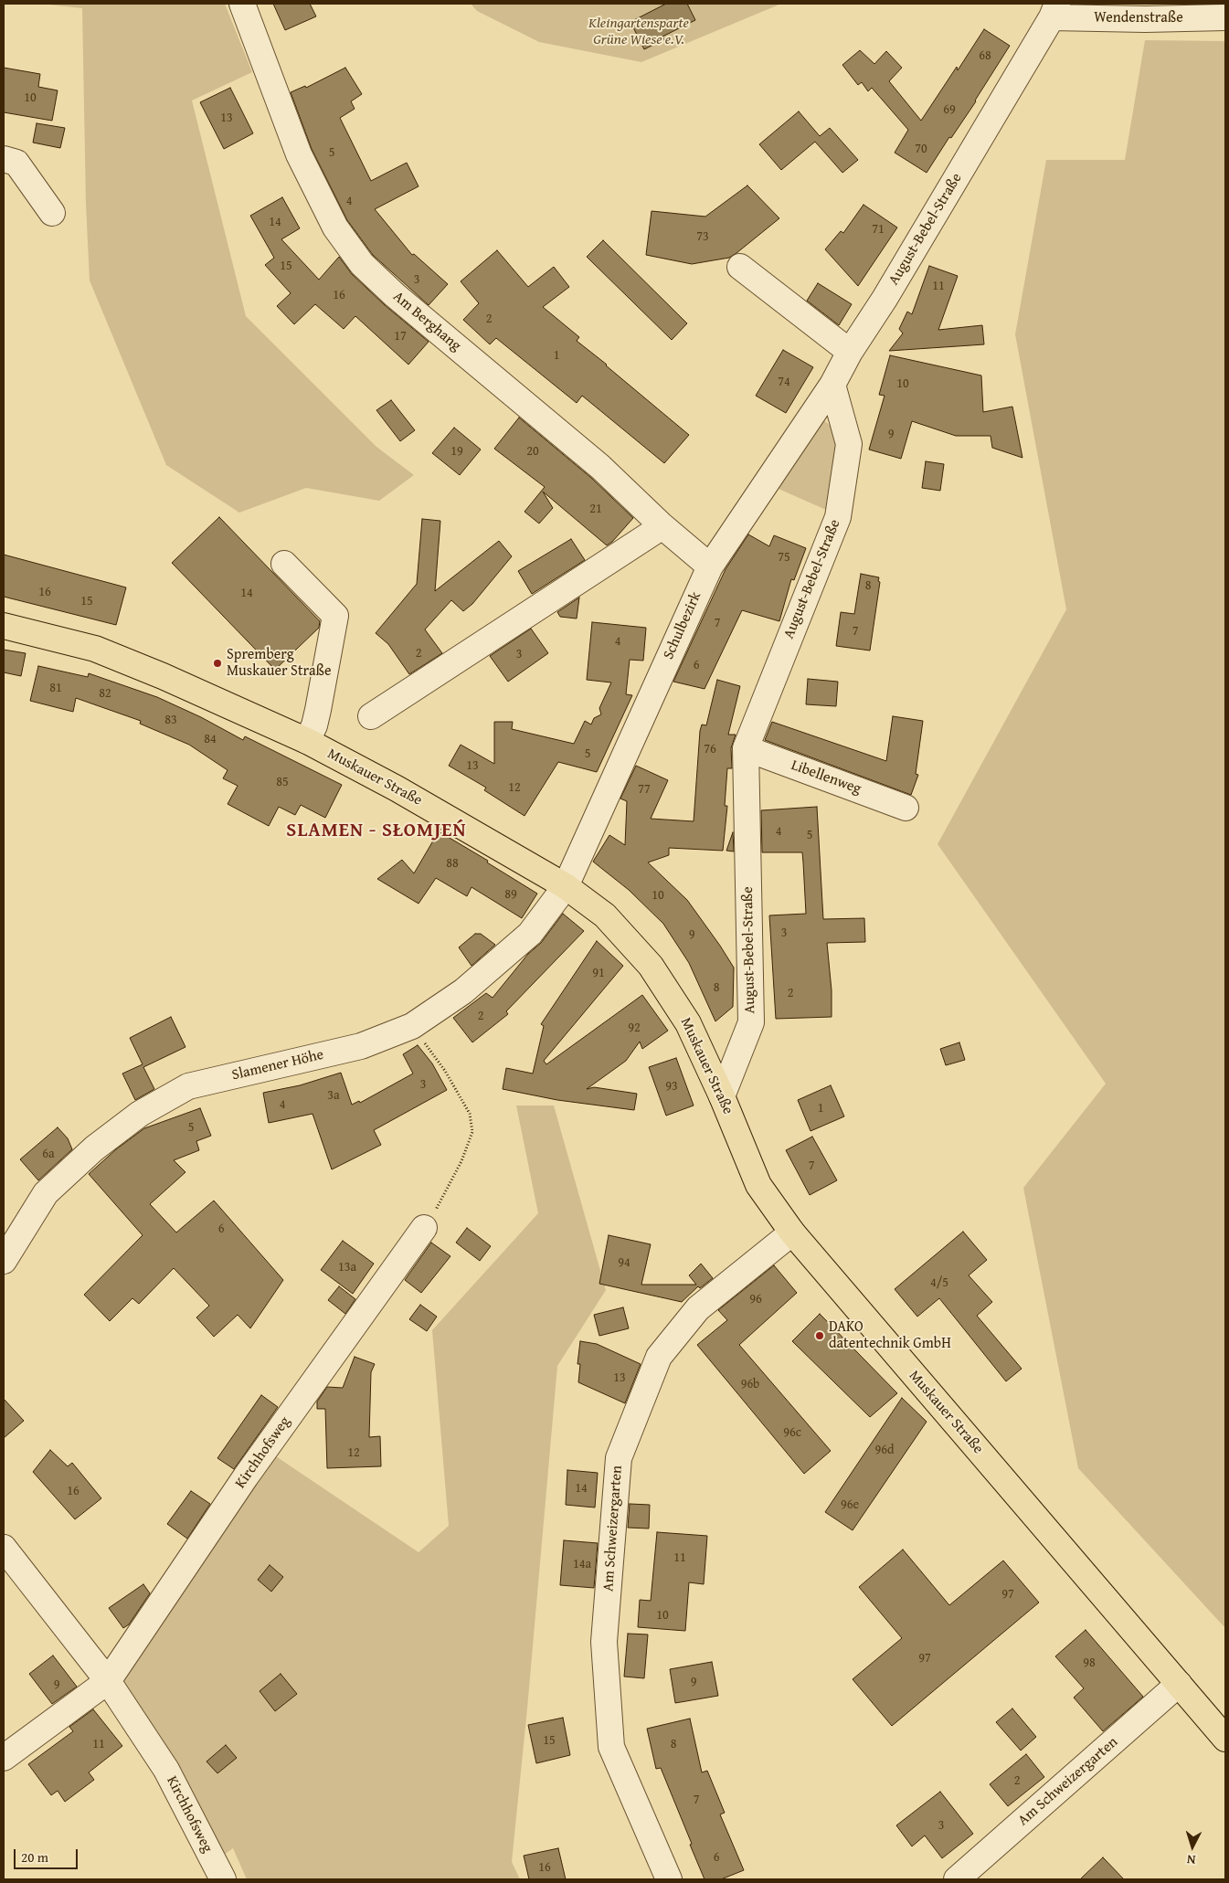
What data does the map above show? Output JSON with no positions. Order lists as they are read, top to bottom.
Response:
{
  "streets": {
    "main road": ["Muskauer Straße"],
    "street": [
      "Wendenstraße",
      "August-Bebel-Straße",
      "Am Berghang",
      "Schulbezirk",
      "Libellenweg",
      "Slamener Höhe",
      "Kirchhofsweg",
      "Am Schweizergarten"
    ]
  },
  "crossings": [
    ["Wendenstraße", "August-Bebel-Straße"],
    ["August-Bebel-Straße", "Schulbezirk"],
    ["August-Bebel-Straße", "Muskauer Straße"],
    ["August-Bebel-Straße", "Libellenweg"],
    ["Am Berghang", "Schulbezirk"],
    ["Schulbezirk", "Muskauer Straße"],
    ["Schulbezirk", "Slamener Höhe"],
    ["Muskauer Straße", "Slamener Höhe"],
    ["Muskauer Straße", "Am Schweizergarten"]
  ],
  "districts": ["SLAMEN - SŁOMJEŃ"],
  "parks": ["Kleingartensparte Grüne Wiese e.V."],
  "places": ["Spremberg Muskauer Straße", "DAKO datentechnik GmbH"],
  "house_numbers": [
    "68",
    "10",
    "69",
    "13",
    "70",
    "5",
    "4",
    "14",
    "71",
    "73",
    "15",
    "3",
    "11",
    "16",
    "2",
    "17",
    "1",
    "74",
    "10",
    "9",
    "19",
    "20",
    "21",
    "75",
    "8",
    "16",
    "14",
    "15",
    "7",
    "7",
    "4",
    "2",
    "3",
    "6",
    "81",
    "82",
    "83",
    "84",
    "76",
    "5",
    "13",
    "85",
    "12",
    "77",
    "4",
    "5",
    "88",
    "89",
    "10",
    "3",
    "9",
    "91",
    "8",
    "2",
    "2",
    "92",
    "3",
    "93",
    "3a",
    "4",
    "1",
    "5",
    "6a",
    "7",
    "6",
    "94",
    "13a",
    "4/5",
    "96",
    "13",
    "96b",
    "96c",
    "96d",
    "12",
    "14",
    "16",
    "96e",
    "11",
    "14a",
    "97",
    "10",
    "97",
    "98",
    "9",
    "9",
    "15",
    "11",
    "8",
    "2",
    "7",
    "3",
    "6",
    "16"
  ],
  "scale_bar": "20 m",
  "north": "bottom"
}
